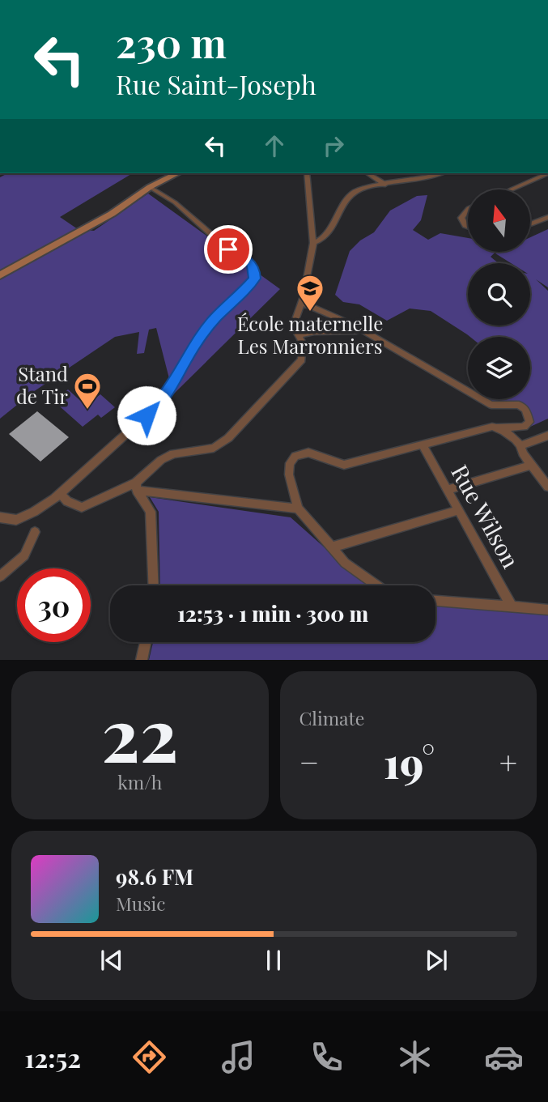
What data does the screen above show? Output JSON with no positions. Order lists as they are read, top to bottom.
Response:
{
  "streets": {
    "street": ["Rue Wilson"]
  },
  "places": {
    "school or university": ["École maternelle Les Marronniers"],
    "sports": ["Stand de Tir"]
  },
  "north": "top",
  "page": {
    "turn": ["230 m", "Rue Saint-Joseph"],
    "limit": "30",
    "trip": "12:53 · 1 min · 300 m",
    "tile": [
      ["22", "km/h"],
      "Climate"
    ],
    "heat": ["−", "19°", "+"],
    "song": ["98.6 FM", "Music"],
    "tabs": "12:52"
  }
}
